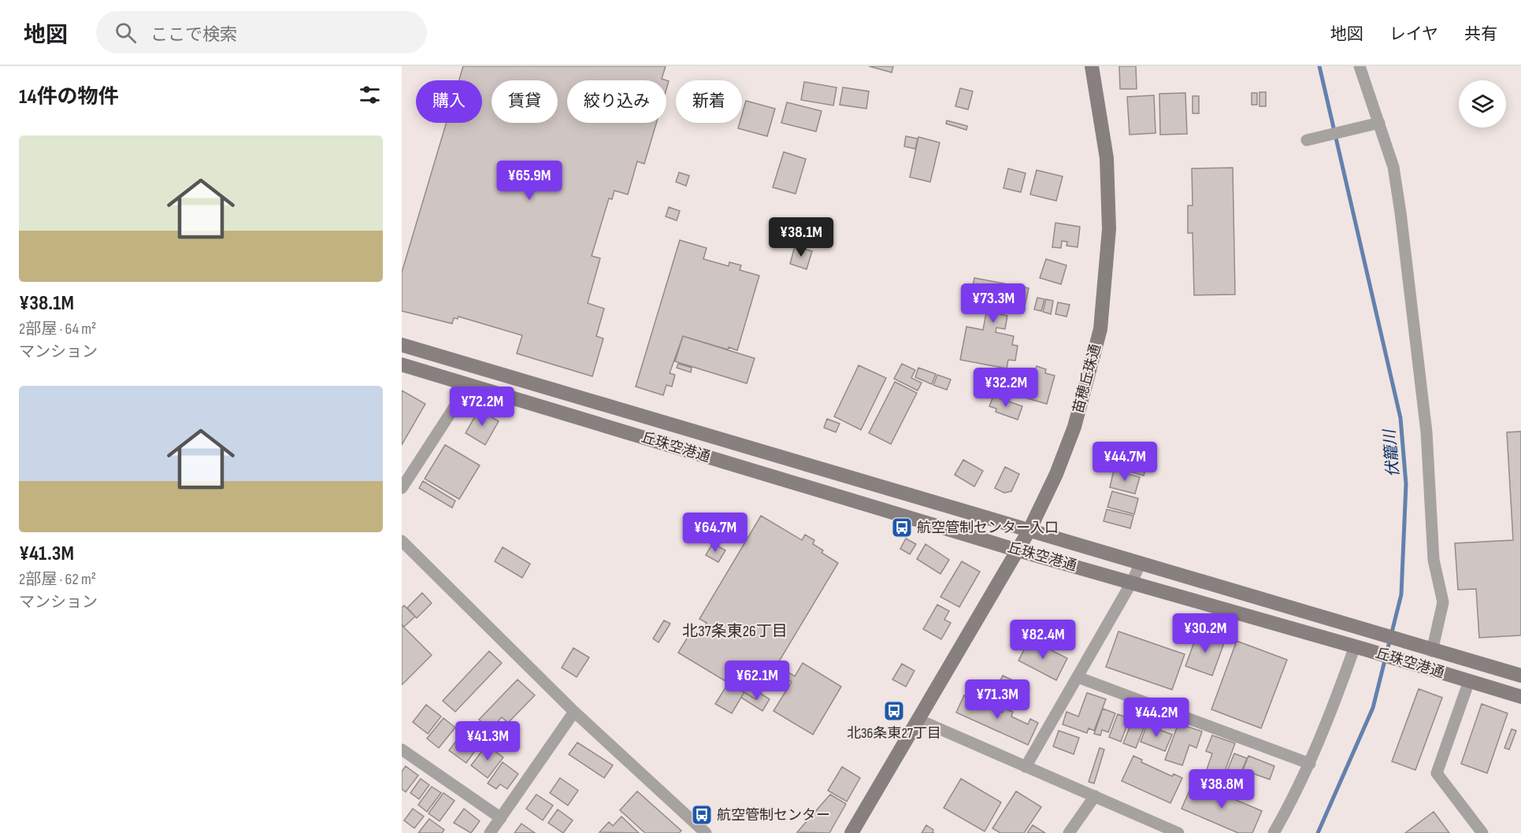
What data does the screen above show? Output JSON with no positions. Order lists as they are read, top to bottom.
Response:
{
  "streets": {
    "main road": ["苗穂丘珠通", "丘珠空港通"]
  },
  "crossings": [
    ["苗穂丘珠通", "丘珠空港通"]
  ],
  "districts": ["北37条東26丁目"],
  "water": ["伏籠川"],
  "places": {
    "bus stop": ["航空管制センター入口", "北36条東27丁目", "航空管制センター"]
  },
  "page": {
    "header": "地図",
    "search": "ここで検索",
    "nav": ["地図", "レイヤ", "共有"],
    "heading": "14件の物件",
    "chip": [
      "購入",
      "賃貸",
      "絞り込み",
      "新着"
    ],
    "list": [
      {
        "name": "¥38.1M",
        "note": "2部屋 · 64 m² · マンション"
      },
      {
        "name": "¥41.3M",
        "note": "2部屋 · 62 m² · マンション"
      }
    ],
    "price": [
      "¥65.9M",
      "¥38.1M",
      "¥73.3M",
      "¥32.2M",
      "¥72.2M",
      "¥44.7M",
      "¥64.7M",
      "¥30.2M",
      "¥82.4M",
      "¥62.1M",
      "¥71.3M",
      "¥44.2M",
      "¥41.3M",
      "¥38.8M"
    ]
  }
}
